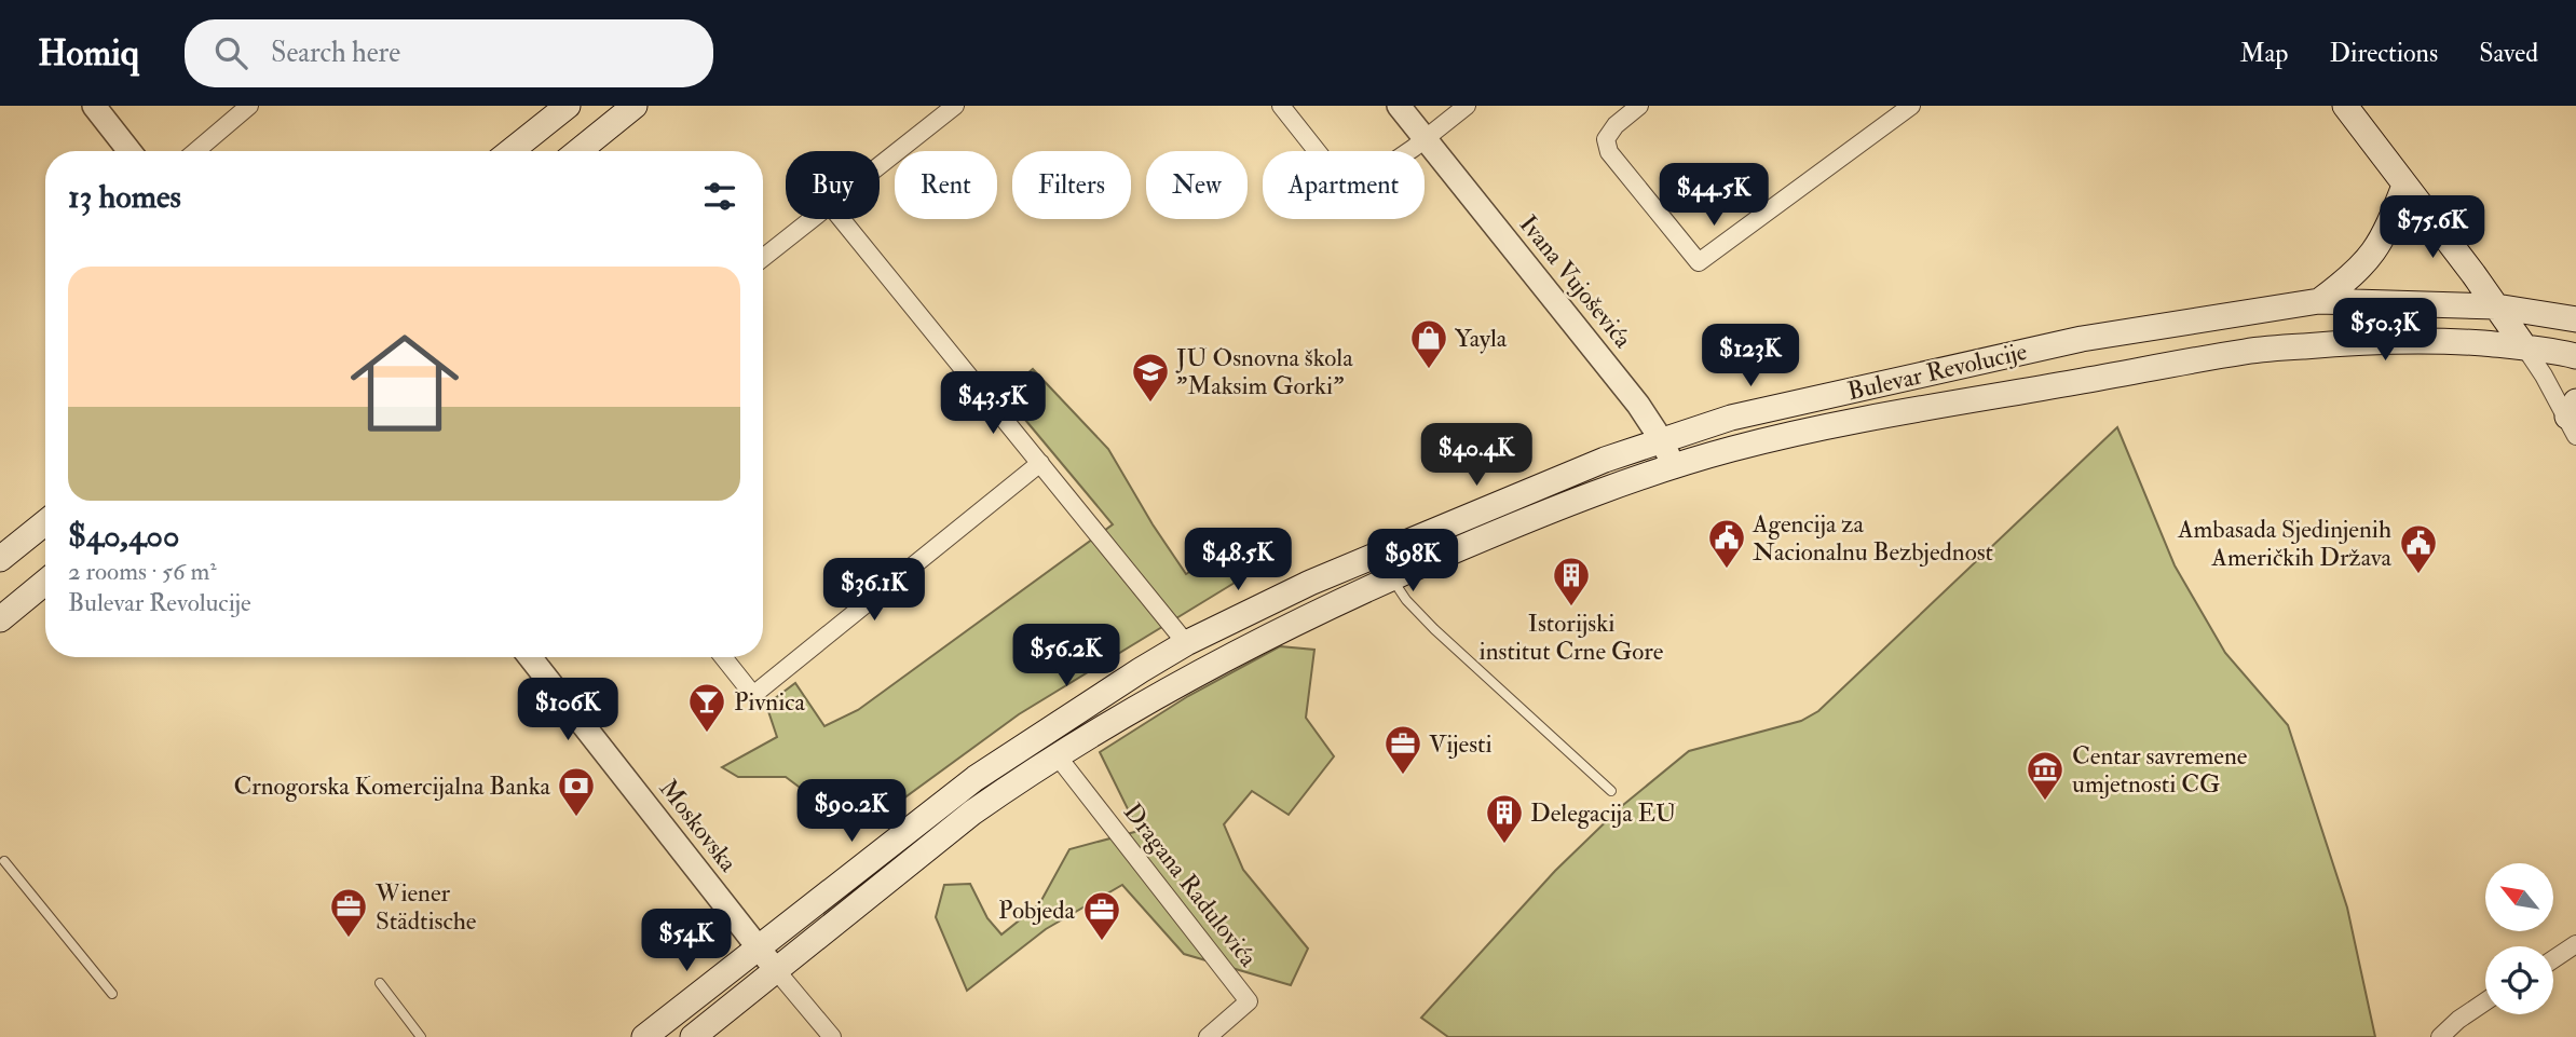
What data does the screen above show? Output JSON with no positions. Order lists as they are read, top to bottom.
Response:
{
  "streets": {
    "main road": ["Bulevar Revolucije"],
    "street": ["Ivana Vujoševića", "Moskovska", "Dragana Radulovića"]
  },
  "crossings": [
    ["Ivana Vujoševića", "Bulevar Revolucije"],
    ["Bulevar Revolucije", "Moskovska"],
    ["Bulevar Revolucije", "Dragana Radulovića"]
  ],
  "places": {
    "shop": ["Yayla"],
    "school or university": ["JU Osnovna škola \"Maksim Gorki\""],
    "public building": ["Agencija za Nacionalnu Bezbjednost", "Ambasada Sjedinjenih Američkih Država"],
    "building": ["Istorijski institut Crne Gore", "Delegacija EU"],
    "bar": ["Pivnica"],
    "office": ["Vijesti", "Wiener Städtische", "Pobjeda"],
    "museum": ["Centar savremene umjetnosti CG"],
    "bank": ["Crnogorska Komercijalna Banka"]
  },
  "north": "top left",
  "page": {
    "header": "Homiq",
    "search": "Search here",
    "nav": ["Map", "Directions", "Saved"],
    "chip": [
      "Buy",
      "Rent",
      "Filters",
      "New",
      "Apartment"
    ],
    "heading": "13 homes",
    "price": [
      "$44.5K",
      "$75.6K",
      "$50.3K",
      "$123K",
      "$43.5K",
      "$40.4K",
      "$48.5K",
      "$98K",
      "$36.1K",
      "$56.2K",
      "$106K",
      "$90.2K",
      "$54K"
    ],
    "list": [
      {
        "name": "$40,400",
        "note": "2 rooms · 56 m² · Bulevar Revolucije"
      }
    ]
  }
}
